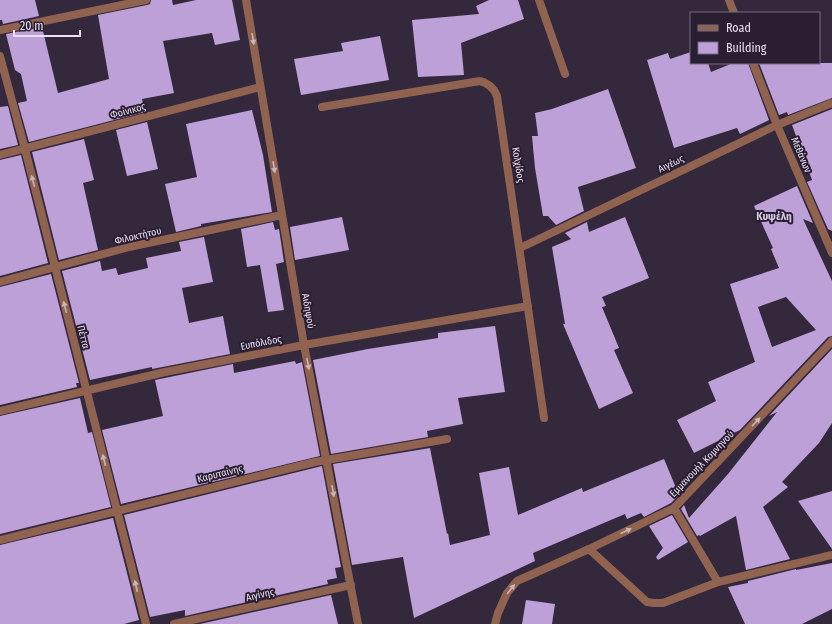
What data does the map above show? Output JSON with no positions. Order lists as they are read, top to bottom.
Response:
{
  "streets": {
    "street": [
      "Φοίνικος",
      "Μεθάνων",
      "Αιγέως",
      "Κολχίδος",
      "Φιλοκτήτου",
      "Αιδηψού",
      "Πέττα",
      "Ευπόλιδος",
      "Εμμανουήλ Κομνηνού",
      "Καρυταίνης",
      "Αιγίνης"
    ]
  },
  "crossings": [
    ["Φοίνικος", "Αιδηψού"],
    ["Φοίνικος", "Πέττα"],
    ["Μεθάνων", "Αιγέως"],
    ["Αιγέως", "Κολχίδος"],
    ["Κολχίδος", "Ευπόλιδος"],
    ["Φιλοκτήτου", "Αιδηψού"],
    ["Φιλοκτήτου", "Πέττα"],
    ["Αιδηψού", "Ευπόλιδος"],
    ["Αιδηψού", "Καρυταίνης"],
    ["Αιδηψού", "Αιγίνης"],
    ["Πέττα", "Ευπόλιδος"],
    ["Πέττα", "Καρυταίνης"]
  ],
  "one_way": ["Αιδηψού", "Πέττα", "Εμμανουήλ Κομνηνού"],
  "districts": ["Κυψέλη"],
  "legend": ["Road", "Building"],
  "scale_bar": "20 m"
}
